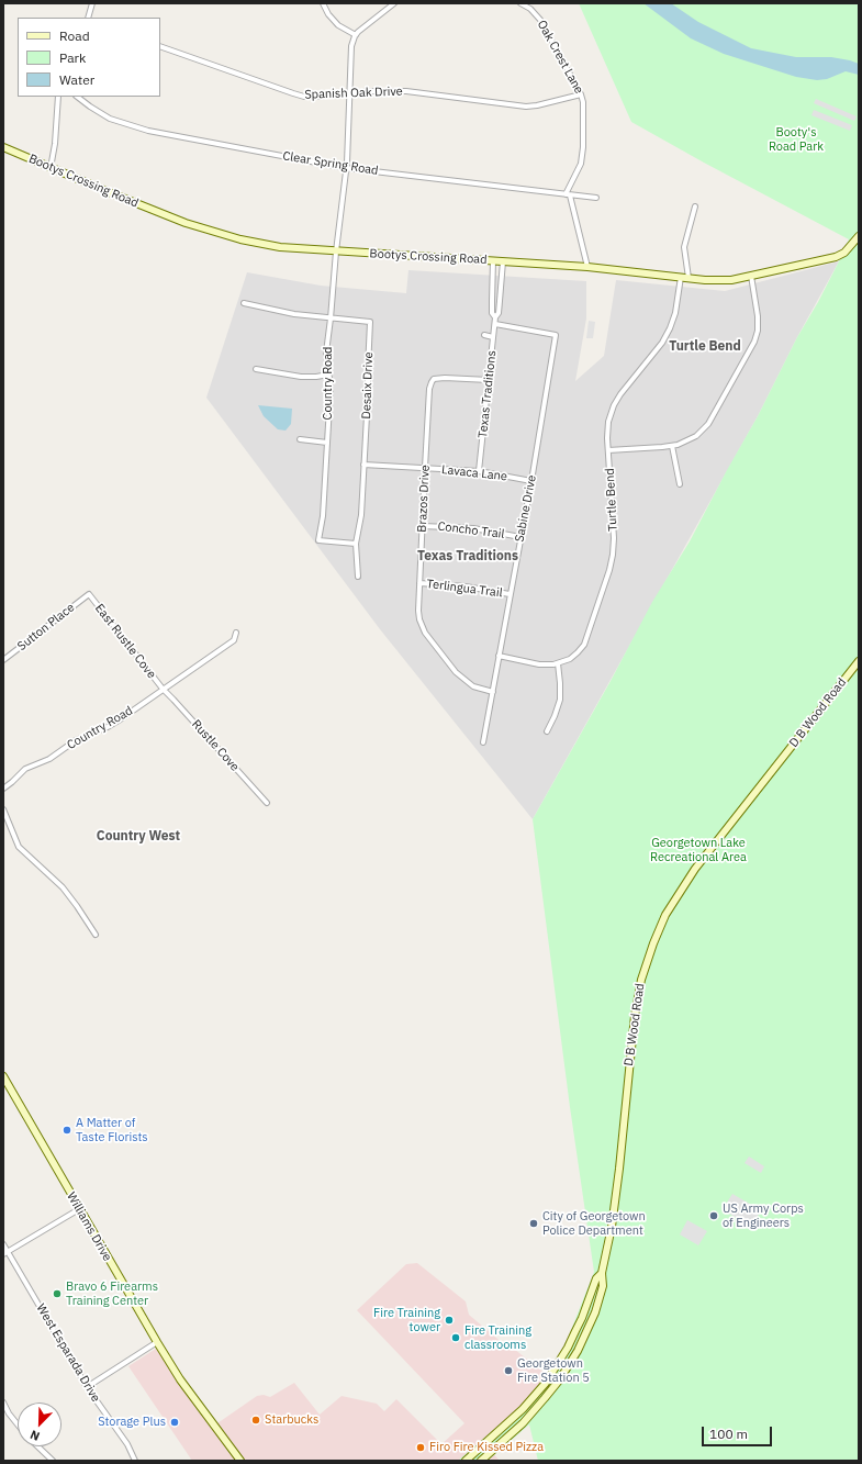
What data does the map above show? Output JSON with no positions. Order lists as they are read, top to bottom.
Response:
{
  "streets": {
    "main road": ["Bootys Crossing Road", "D B Wood Road", "Williams Drive"],
    "street": [
      "Oak Crest Lane",
      "Spanish Oak Drive",
      "Clear Spring Road",
      "Country Road",
      "Desaix Drive",
      "Texas Traditions",
      "Lavaca Lane",
      "Brazos Drive",
      "Turtle Bend",
      "Sabine Drive",
      "Concho Trail",
      "Terlingua Trail",
      "Sutton Place",
      "East Rustle Cove",
      "Rustle Cove",
      "West Esparada Drive"
    ]
  },
  "crossings": [
    ["Oak Crest Lane", "Spanish Oak Drive"],
    ["Oak Crest Lane", "Clear Spring Road"],
    ["Spanish Oak Drive", "Country Road"],
    ["Clear Spring Road", "Country Road"],
    ["Bootys Crossing Road", "Country Road"],
    ["Bootys Crossing Road", "Texas Traditions"],
    ["Bootys Crossing Road", "Turtle Bend"],
    ["Country Road", "Desaix Drive"],
    ["Country Road", "East Rustle Cove"],
    ["Country Road", "Rustle Cove"],
    ["Desaix Drive", "Lavaca Lane"],
    ["Texas Traditions", "Lavaca Lane"],
    ["Texas Traditions", "Brazos Drive"],
    ["Texas Traditions", "Sabine Drive"],
    ["Lavaca Lane", "Brazos Drive"],
    ["Lavaca Lane", "Sabine Drive"],
    ["Brazos Drive", "Sabine Drive"],
    ["Brazos Drive", "Concho Trail"],
    ["Brazos Drive", "Terlingua Trail"],
    ["Turtle Bend", "Sabine Drive"],
    ["Sabine Drive", "Concho Trail"],
    ["Sabine Drive", "Terlingua Trail"],
    ["Sutton Place", "East Rustle Cove"],
    ["East Rustle Cove", "Rustle Cove"]
  ],
  "districts": ["Turtle Bend", "Texas Traditions", "Country West"],
  "parks": ["Booty's Road Park", "Georgetown Lake Recreational Area"],
  "places": [
    "A Matter of Taste Florists",
    "US Army Corps of Engineers",
    "City of Georgetown Police Department",
    "Bravo 6 Firearms Training Center",
    "Fire Training tower",
    "Fire Training classrooms",
    "Georgetown Fire Station 5",
    "Starbucks",
    "Storage Plus",
    "Firo Fire Kissed Pizza"
  ],
  "legend": ["Road", "Park", "Water"],
  "scale_bar": "100 m",
  "north": "bottom left"
}
